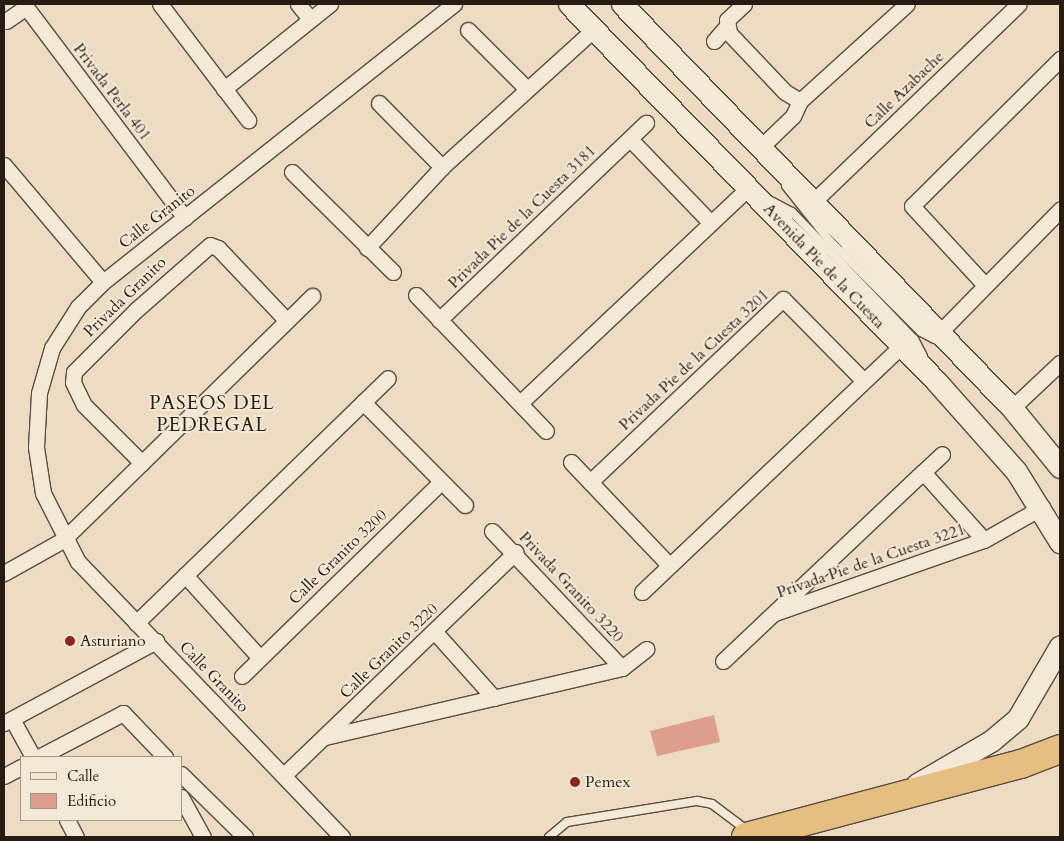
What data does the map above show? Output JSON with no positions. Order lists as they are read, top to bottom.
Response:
{
  "streets": {
    "main road": ["Avenida Pie de la Cuesta"],
    "street": [
      "Calle Azabache",
      "Privada Perla 401",
      "Calle Granito",
      "Privada Pie de la Cuesta 3181",
      "Privada Granito",
      "Privada Pie de la Cuesta 3201",
      "Calle Granito 3200",
      "Privada Pie de la Cuesta 3221",
      "Privada Granito 3220",
      "Calle Granito 3220"
    ]
  },
  "crossings": [
    ["Privada Perla 401", "Calle Granito"],
    ["Calle Granito", "Calle Granito 3220"],
    ["Avenida Pie de la Cuesta", "Privada Pie de la Cuesta 3221"],
    ["Privada Granito 3220", "Calle Granito 3220"]
  ],
  "districts": ["PASEOS DEL PEDREGAL"],
  "places": ["Asturiano", "Pemex"],
  "legend": ["Calle", "Edificio"]
}
